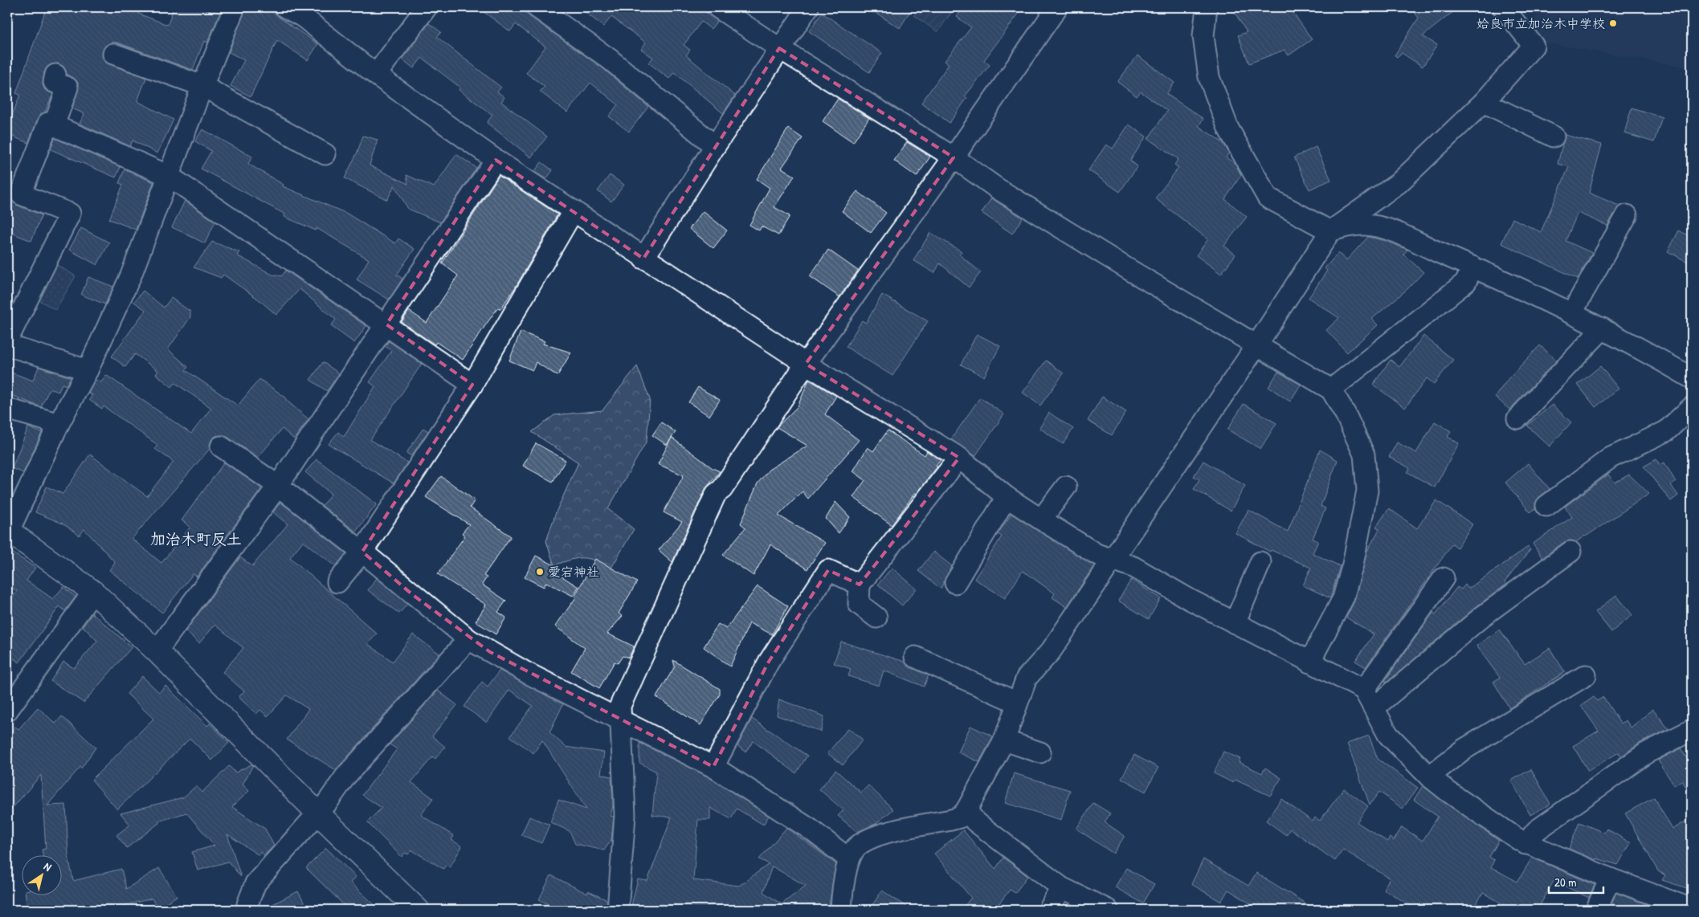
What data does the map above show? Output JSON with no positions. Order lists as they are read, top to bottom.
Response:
{
  "districts": ["加治木町反土"],
  "places": ["姶良市立加治木中学校", "愛宕神社"],
  "scale_bar": "20 m",
  "north": "top right"
}
